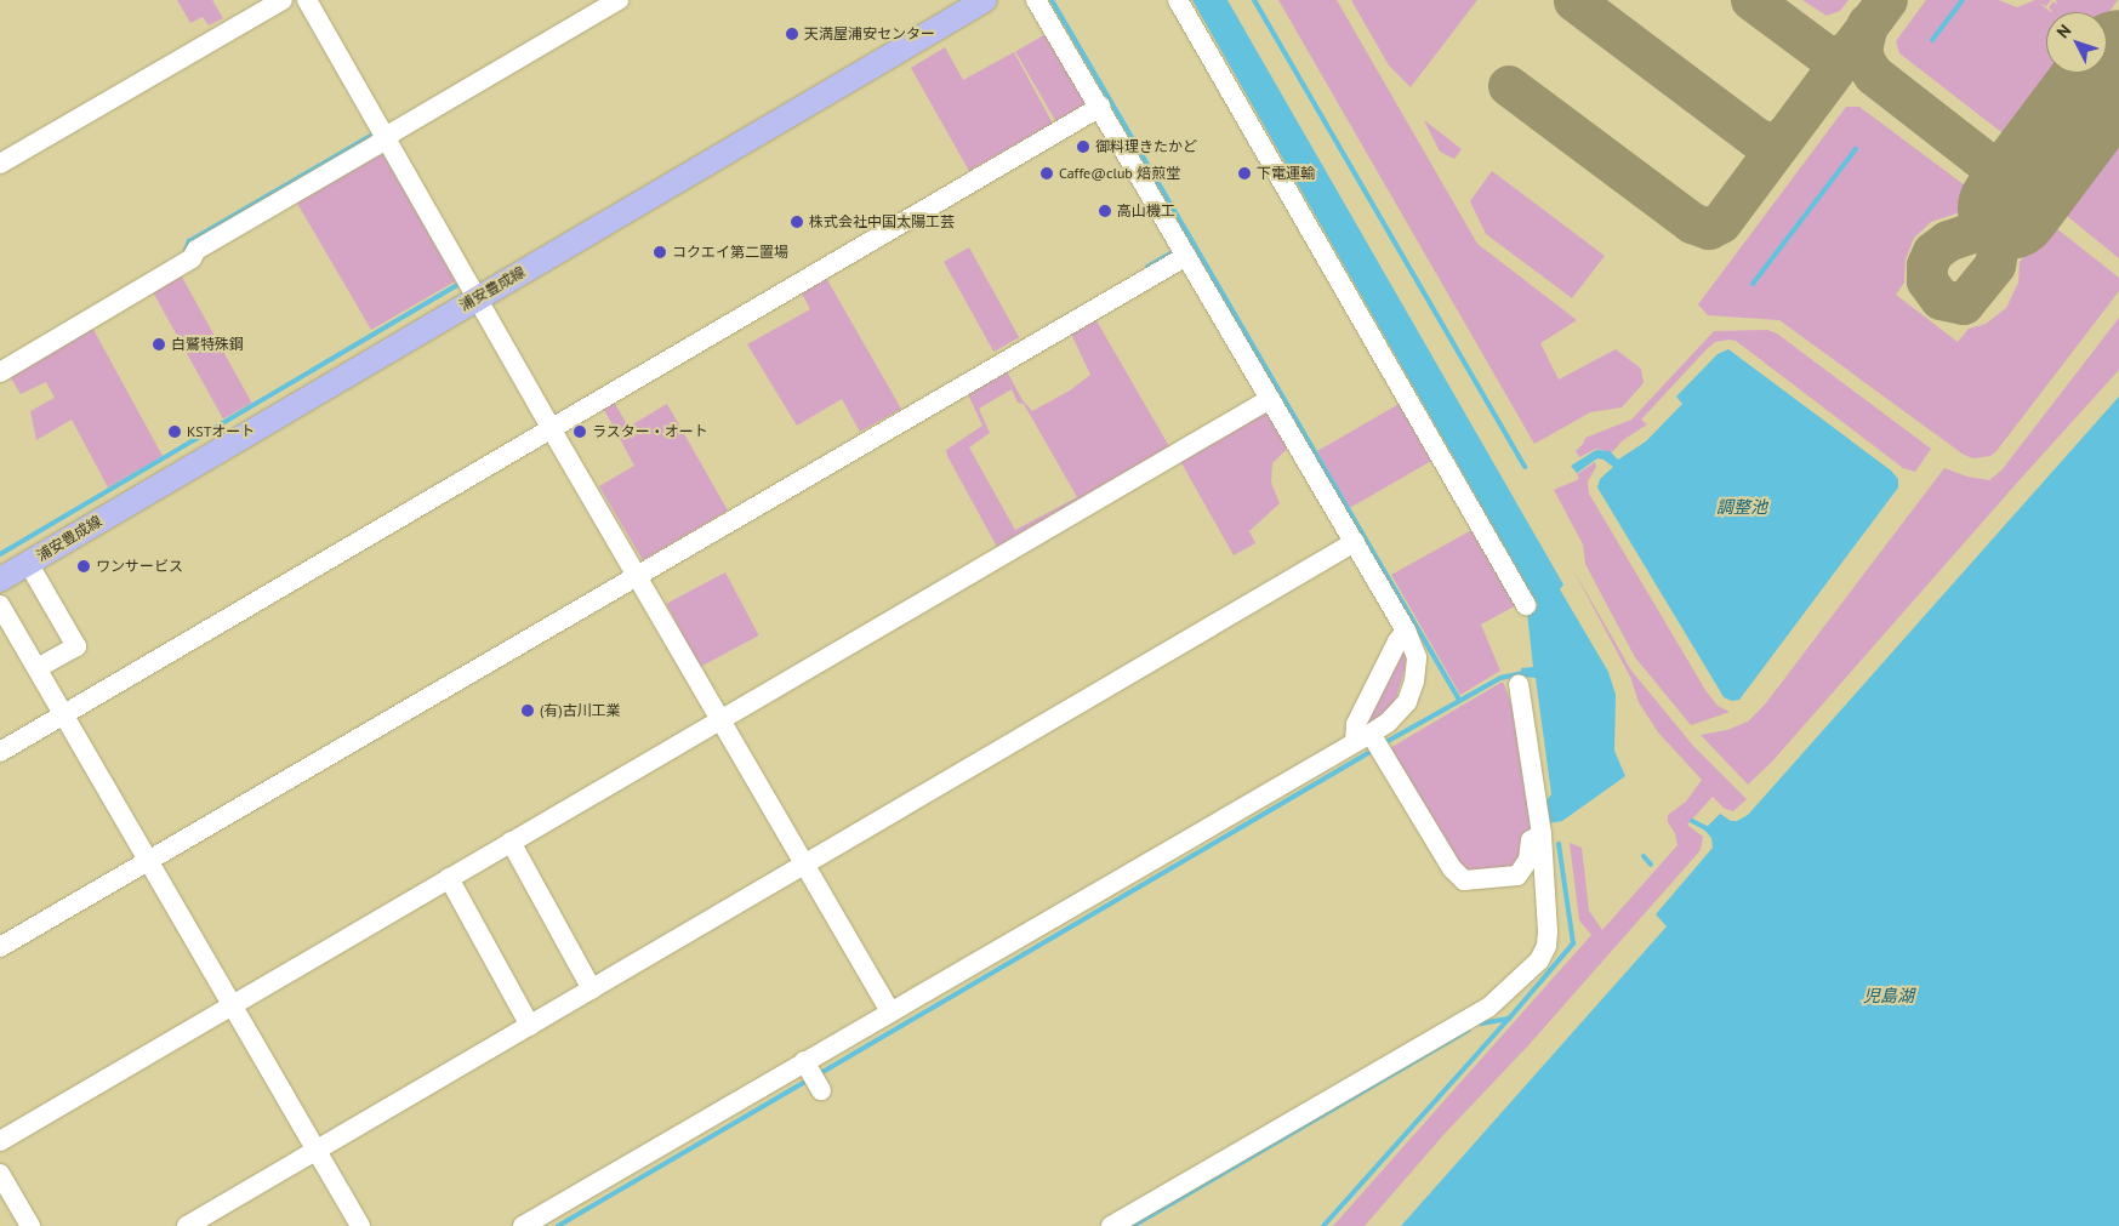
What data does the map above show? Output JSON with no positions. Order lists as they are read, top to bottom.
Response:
{
  "streets": {
    "main road": ["浦安豊成線"]
  },
  "water": ["調整池", "児島湖"],
  "places": [
    "天満屋浦安センター",
    "御料理きたかど",
    "Caffe@club 焙煎堂",
    "下電運輸",
    "高山機工",
    "株式会社中国太陽工芸",
    "コクエイ第二置場",
    "白鷲特殊鋼",
    "KSTオート",
    "ラスター・オート",
    "ワンサービス",
    "(有)古川工業"
  ],
  "north": "top left"
}
